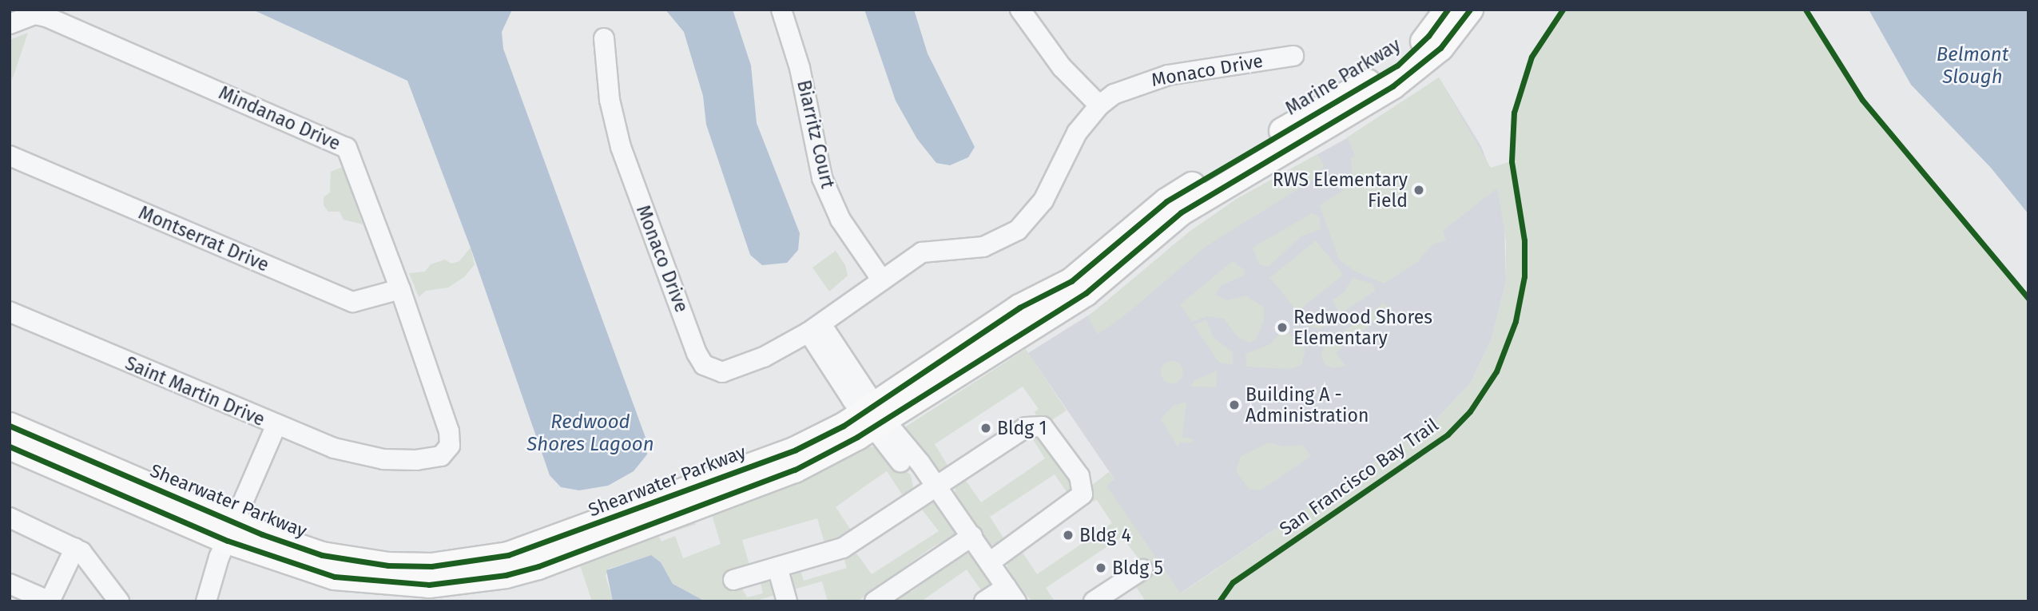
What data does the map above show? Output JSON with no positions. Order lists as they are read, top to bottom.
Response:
{
  "streets": {
    "main road": ["Marine Parkway", "Shearwater Parkway"],
    "street": [
      "Monaco Drive",
      "Mindanao Drive",
      "Biarritz Court",
      "Montserrat Drive",
      "Saint Martin Drive"
    ],
    "cycle path": ["San Francisco Bay Trail"]
  },
  "crossings": [
    ["Monaco Drive", "Biarritz Court"],
    ["Marine Parkway", "Shearwater Parkway"],
    ["Mindanao Drive", "Montserrat Drive"],
    ["Mindanao Drive", "Saint Martin Drive"]
  ],
  "water": ["Belmont Slough", "Redwood Shores Lagoon"],
  "places": [
    "RWS Elementary Field",
    "Redwood Shores Elementary",
    "Building A - Administration",
    "Bldg 1",
    "Bldg 4",
    "Bldg 5"
  ]
}
